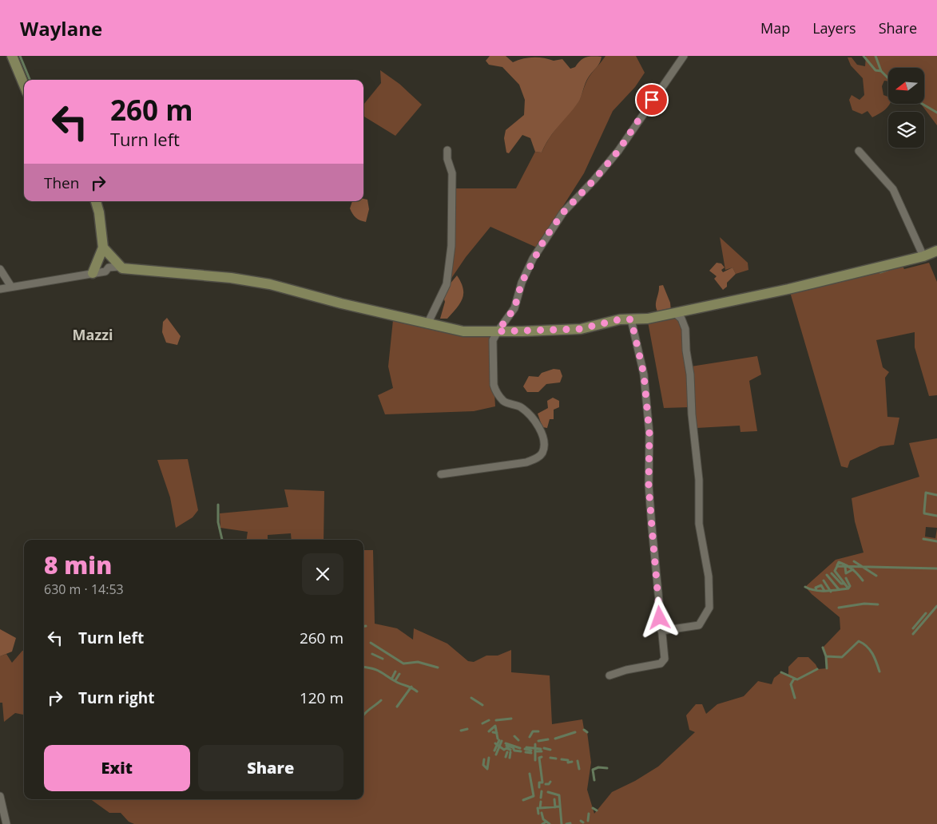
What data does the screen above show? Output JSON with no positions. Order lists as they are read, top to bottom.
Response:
{
  "districts": ["Mazzi"],
  "north": "left",
  "page": {
    "header": "Waylane",
    "nav": ["Map", "Layers", "Share"],
    "turn": ["260 m", "Turn left"],
    "then": "Then",
    "heading": ["8 min", "630 m · 14:53"],
    "list": [
      {
        "name": "Turn left",
        "value": "260 m"
      },
      {
        "name": "Turn right",
        "value": "120 m"
      }
    ],
    "buttons": ["Exit", "Share"]
  }
}
